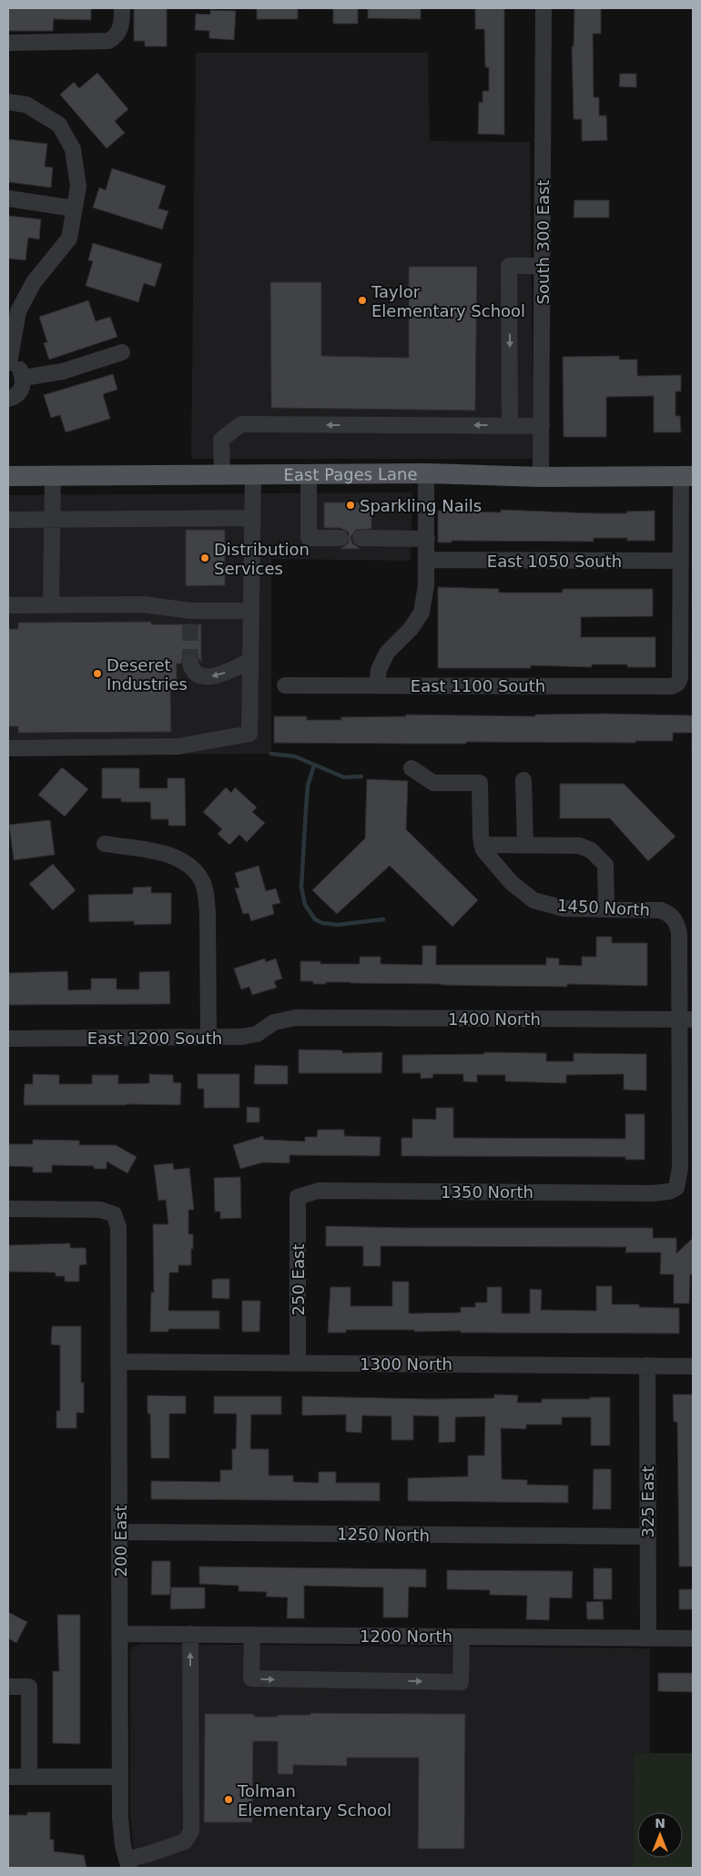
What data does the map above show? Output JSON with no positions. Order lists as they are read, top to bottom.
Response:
{
  "streets": {
    "main road": ["East Pages Lane"],
    "street": [
      "South 300 East",
      "East 1050 South",
      "East 1100 South",
      "1450 North",
      "1400 North",
      "East 1200 South",
      "1350 North",
      "250 East",
      "1300 North",
      "325 East",
      "1250 North",
      "200 East",
      "1200 North"
    ]
  },
  "crossings": [
    ["South 300 East", "East Pages Lane"],
    ["East 1050 South", "East 1100 South"],
    ["1450 North", "1400 North"],
    ["1450 North", "1350 North"],
    ["1400 North", "East 1200 South"],
    ["1400 North", "1350 North"],
    ["1350 North", "250 East"],
    ["250 East", "1300 North"],
    ["1300 North", "325 East"],
    ["1300 North", "200 East"],
    ["325 East", "1250 North"],
    ["325 East", "1200 North"],
    ["1250 North", "200 East"],
    ["200 East", "1200 North"]
  ],
  "places": [
    "Taylor Elementary School",
    "Sparkling Nails",
    "Distribution Services",
    "Deseret Industries",
    "Tolman Elementary School"
  ],
  "north": "top"
}
